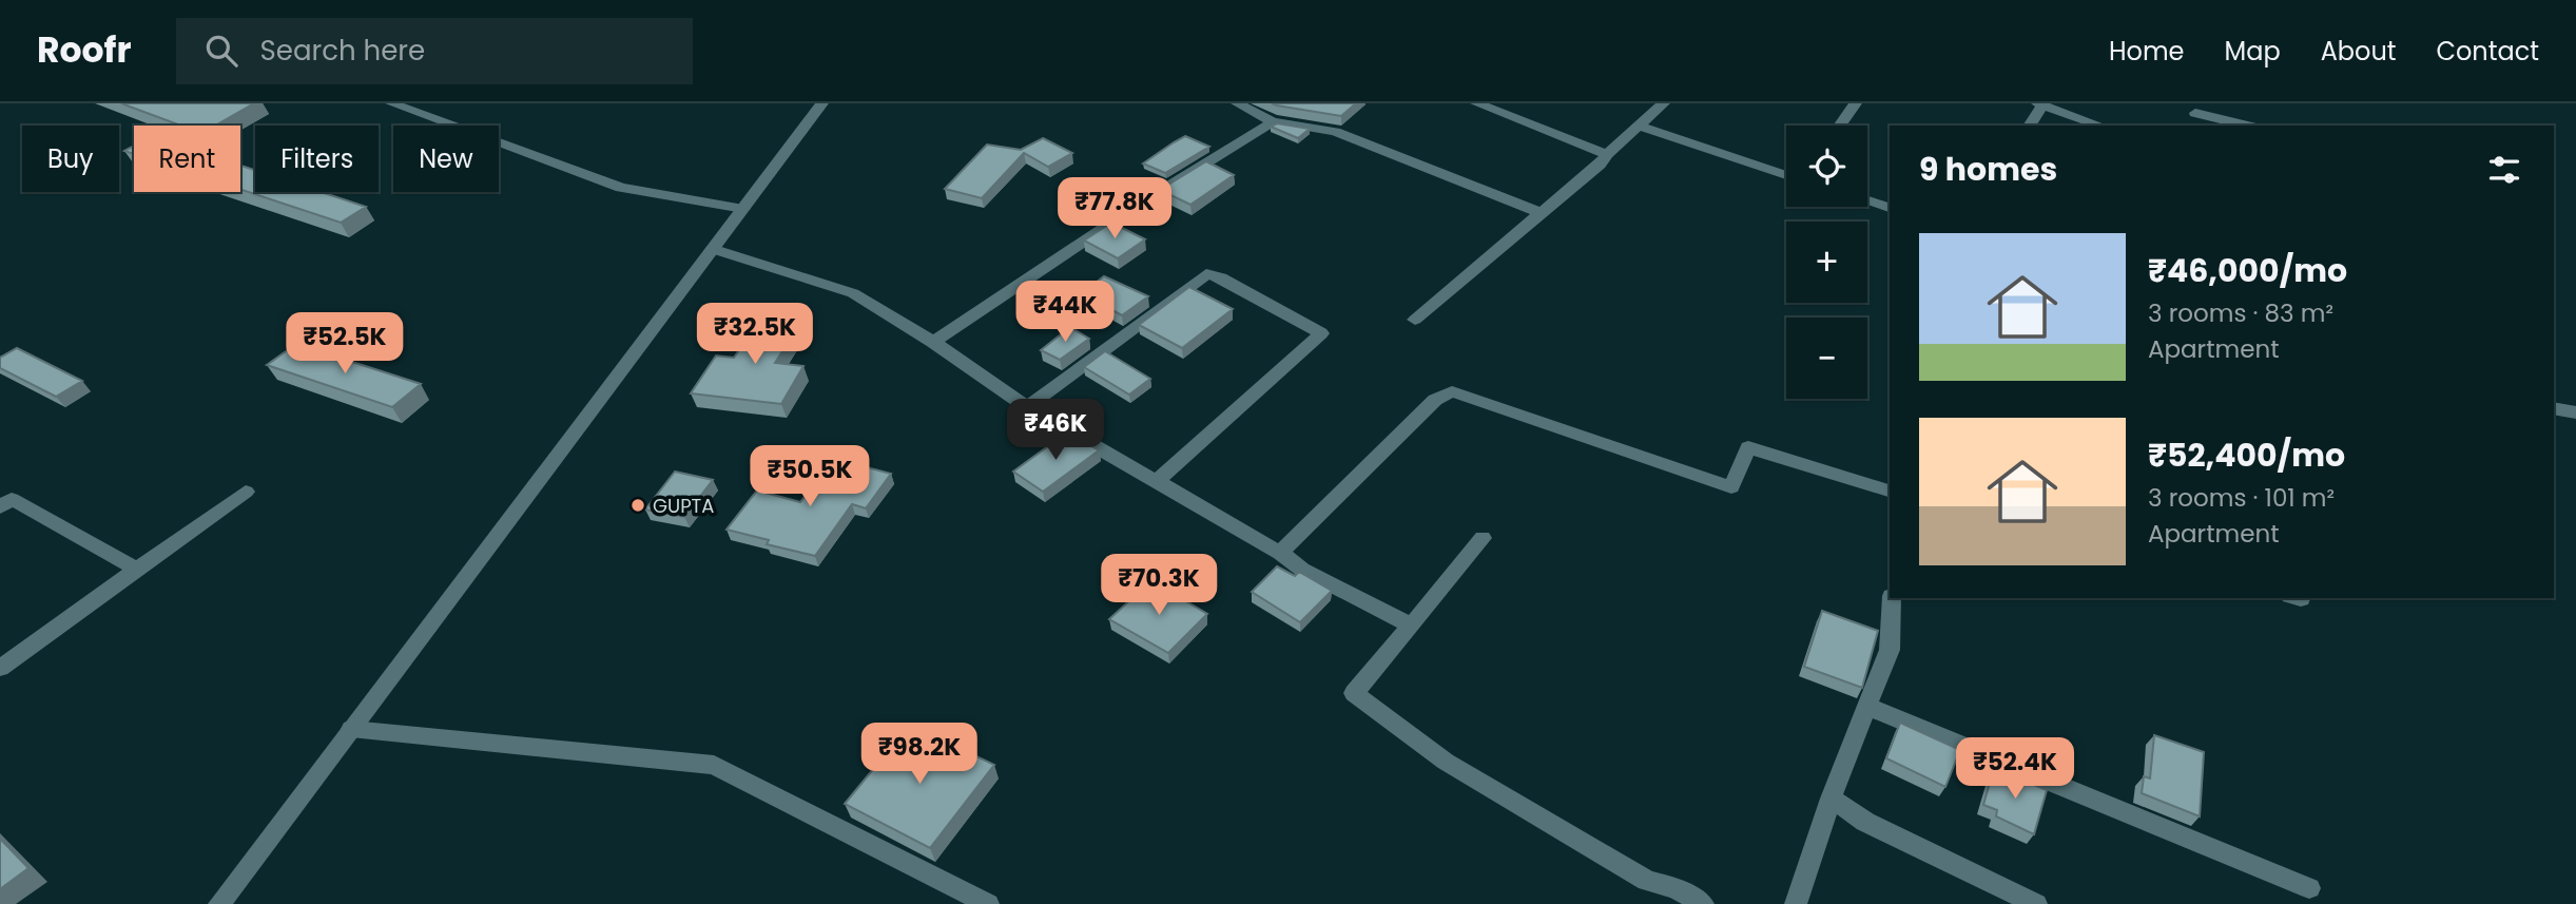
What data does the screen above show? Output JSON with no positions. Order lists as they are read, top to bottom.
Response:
{
  "places": ["GUPTA"],
  "page": {
    "header": "Roofr",
    "search": "Search here",
    "nav": [
      "Home",
      "Map",
      "About",
      "Contact"
    ],
    "map_buttons": ["+", "−"],
    "chip": [
      "Buy",
      "Rent",
      "Filters",
      "New"
    ],
    "heading": "9 homes",
    "price": [
      "₹77.8K",
      "₹44K",
      "₹32.5K",
      "₹52.5K",
      "₹46K",
      "₹50.5K",
      "₹70.3K",
      "₹98.2K",
      "₹52.4K"
    ],
    "list": [
      {
        "name": "₹46,000/mo",
        "note": "3 rooms · 83 m² · Apartment"
      },
      {
        "name": "₹52,400/mo",
        "note": "3 rooms · 101 m² · Apartment"
      }
    ]
  }
}
